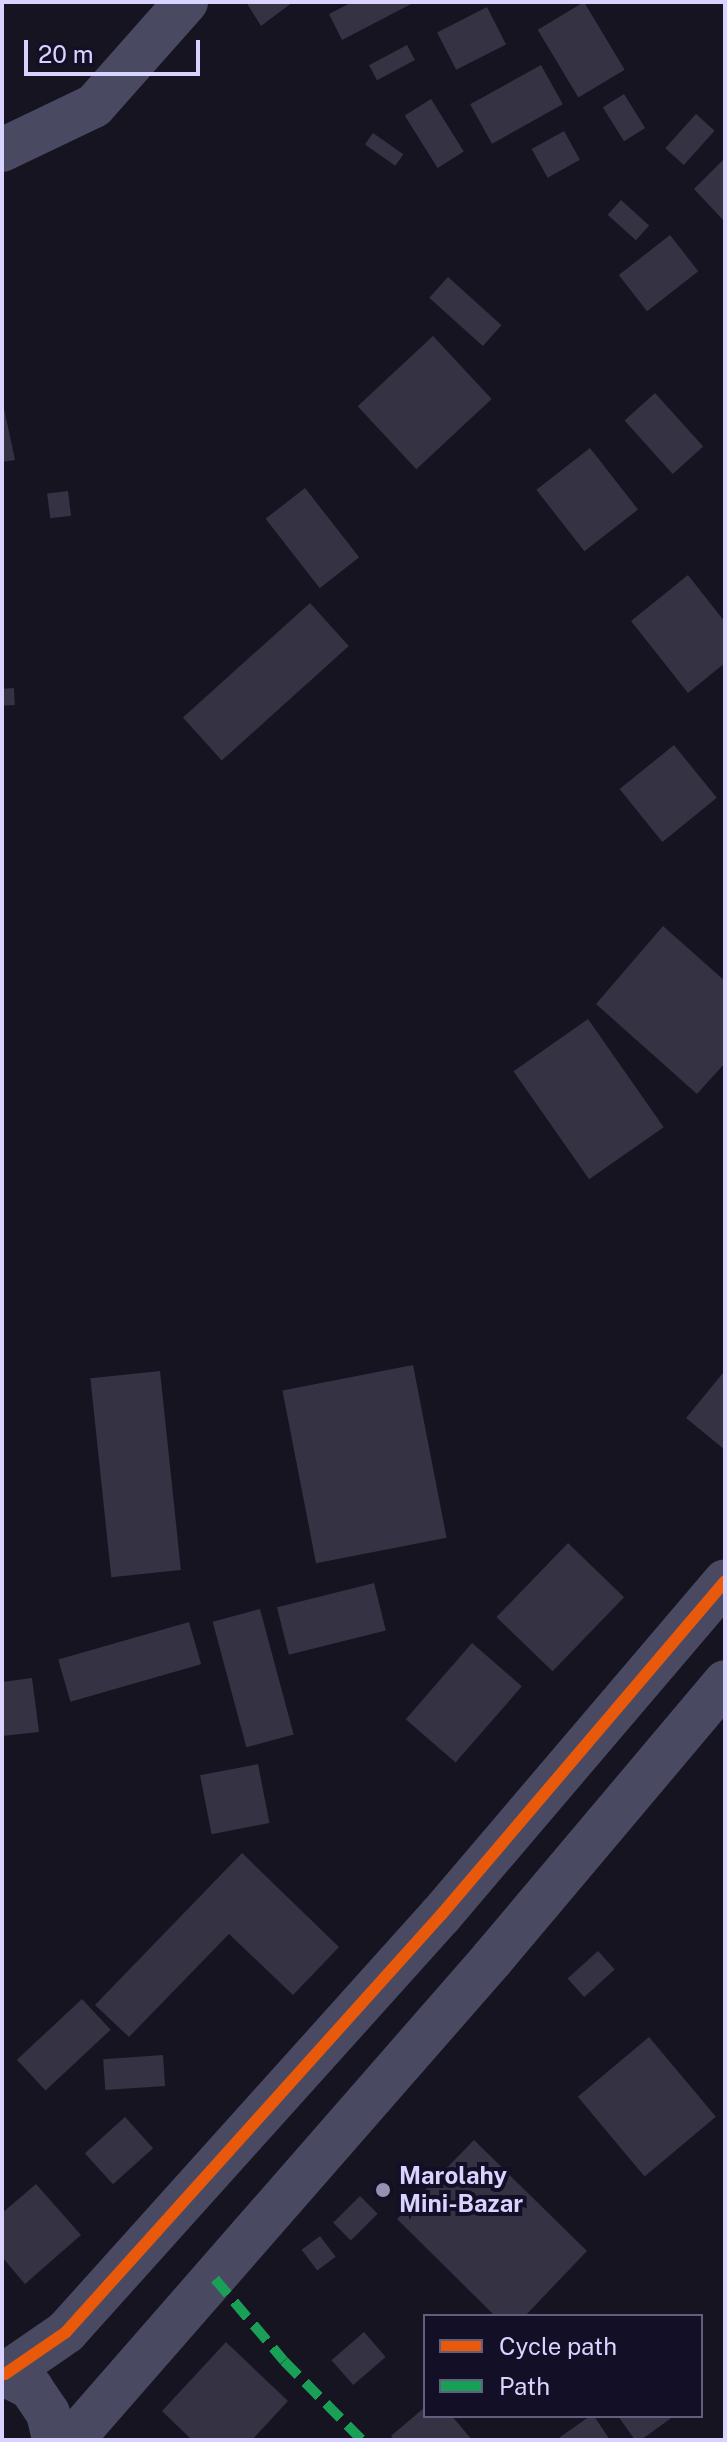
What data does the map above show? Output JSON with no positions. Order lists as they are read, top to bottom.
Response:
{
  "places": ["Marolahy Mini-Bazar"],
  "legend": ["Cycle path", "Path"],
  "scale_bar": "20 m"
}
